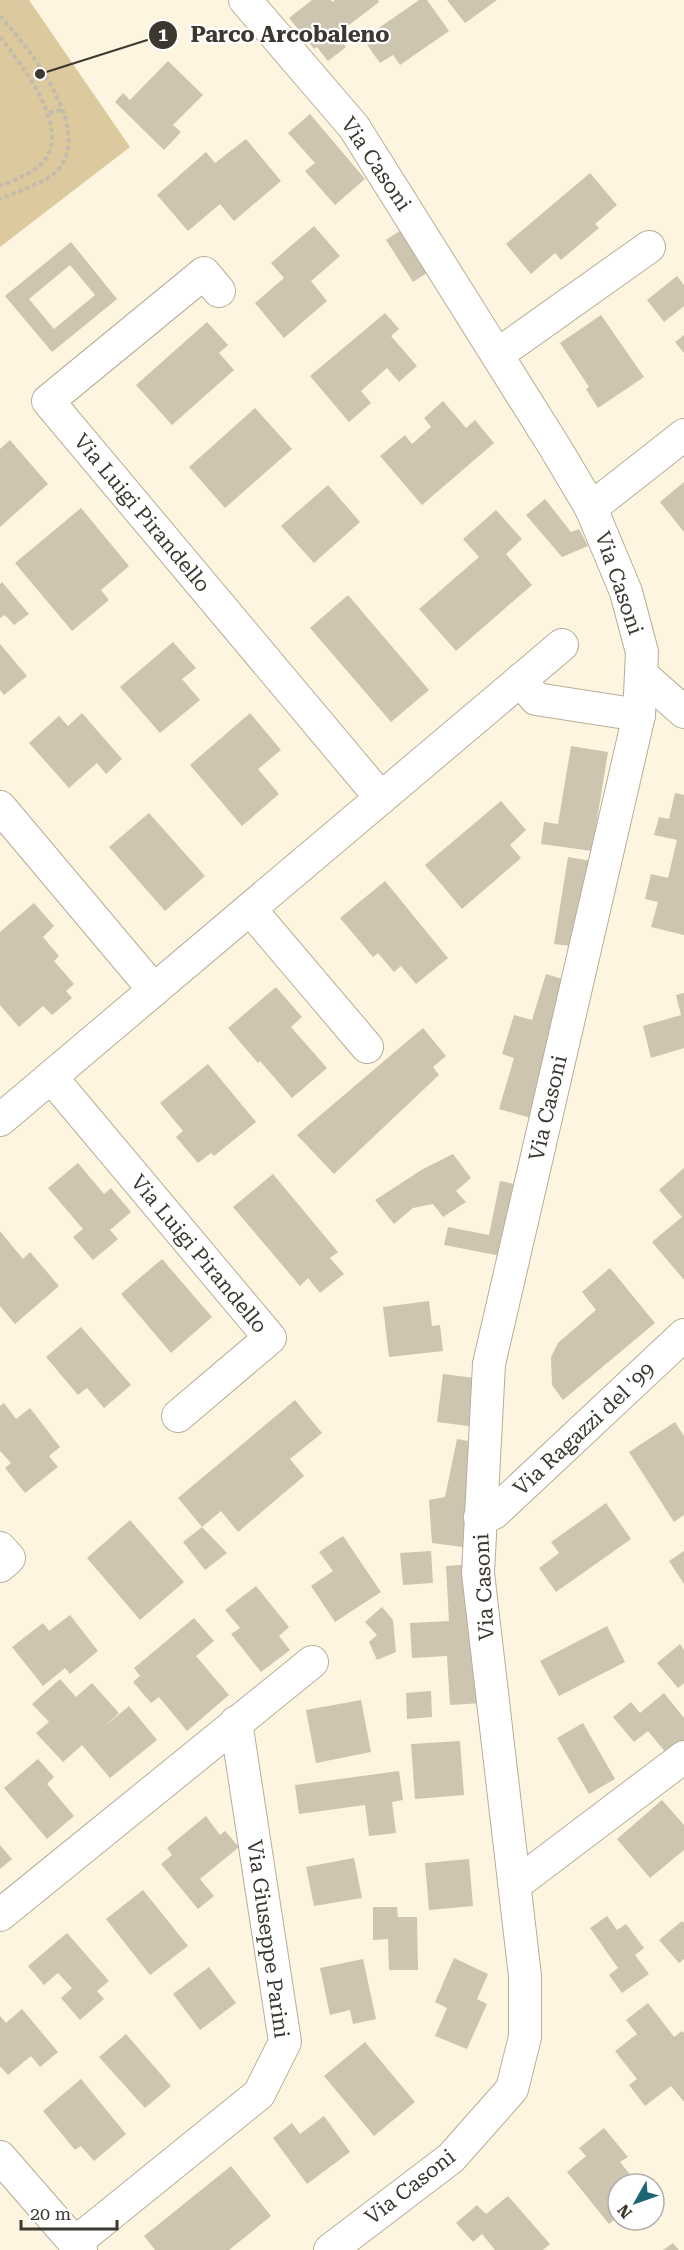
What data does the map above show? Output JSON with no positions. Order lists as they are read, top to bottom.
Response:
{
  "streets": {
    "street": [
      "Via Casoni",
      "Via Luigi Pirandello",
      "Via Ragazzi del '99",
      "Via Giuseppe Parini"
    ]
  },
  "crossings": [
    ["Via Casoni", "Via Ragazzi del '99"]
  ],
  "places": ["Parco Arcobaleno"],
  "scale_bar": "20 m",
  "north": "bottom left"
}
